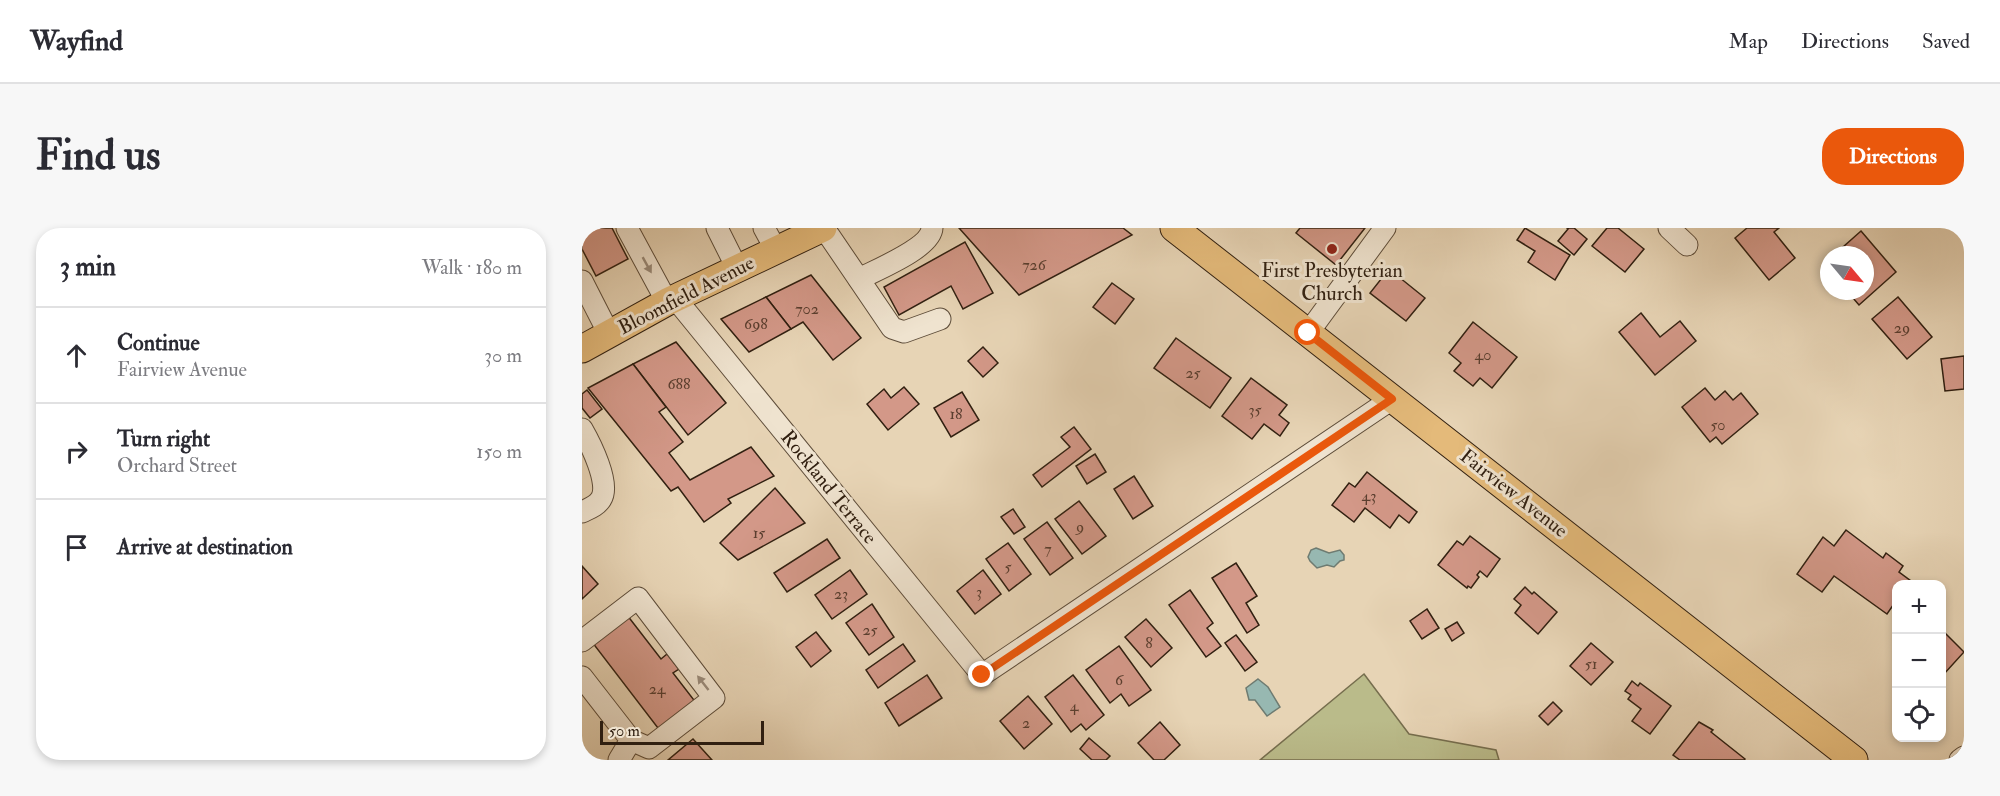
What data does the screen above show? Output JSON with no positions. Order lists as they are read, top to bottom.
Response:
{
  "streets": {
    "main road": ["Bloomfield Avenue", "Fairview Avenue"],
    "street": ["Rockland Terrace"]
  },
  "crossings": [
    ["Bloomfield Avenue", "Rockland Terrace"],
    ["Rockland Terrace", "Fairview Avenue"]
  ],
  "places": ["First Presbyterian Church"],
  "house_numbers": [
    "726",
    "702",
    "698",
    "29",
    "40",
    "25",
    "688",
    "35",
    "18",
    "50",
    "43",
    "9",
    "15",
    "7",
    "5",
    "3",
    "23",
    "25",
    "8",
    "51",
    "6",
    "24",
    "4",
    "2"
  ],
  "scale_bar": "50 m",
  "north": "bottom right",
  "page": {
    "header": "Wayfind",
    "nav": ["Map", "Directions", "Saved"],
    "buttons": "Directions",
    "title": "Find us",
    "heading": ["3 min", "Walk · 180 m"],
    "list": [
      ["Continue", "Fairview Avenue", "30 m"],
      ["Turn right", "Orchard Street", "150 m"],
      "Arrive at destination"
    ],
    "map_buttons": ["+", "−"],
    "scale": "50 m"
  }
}
